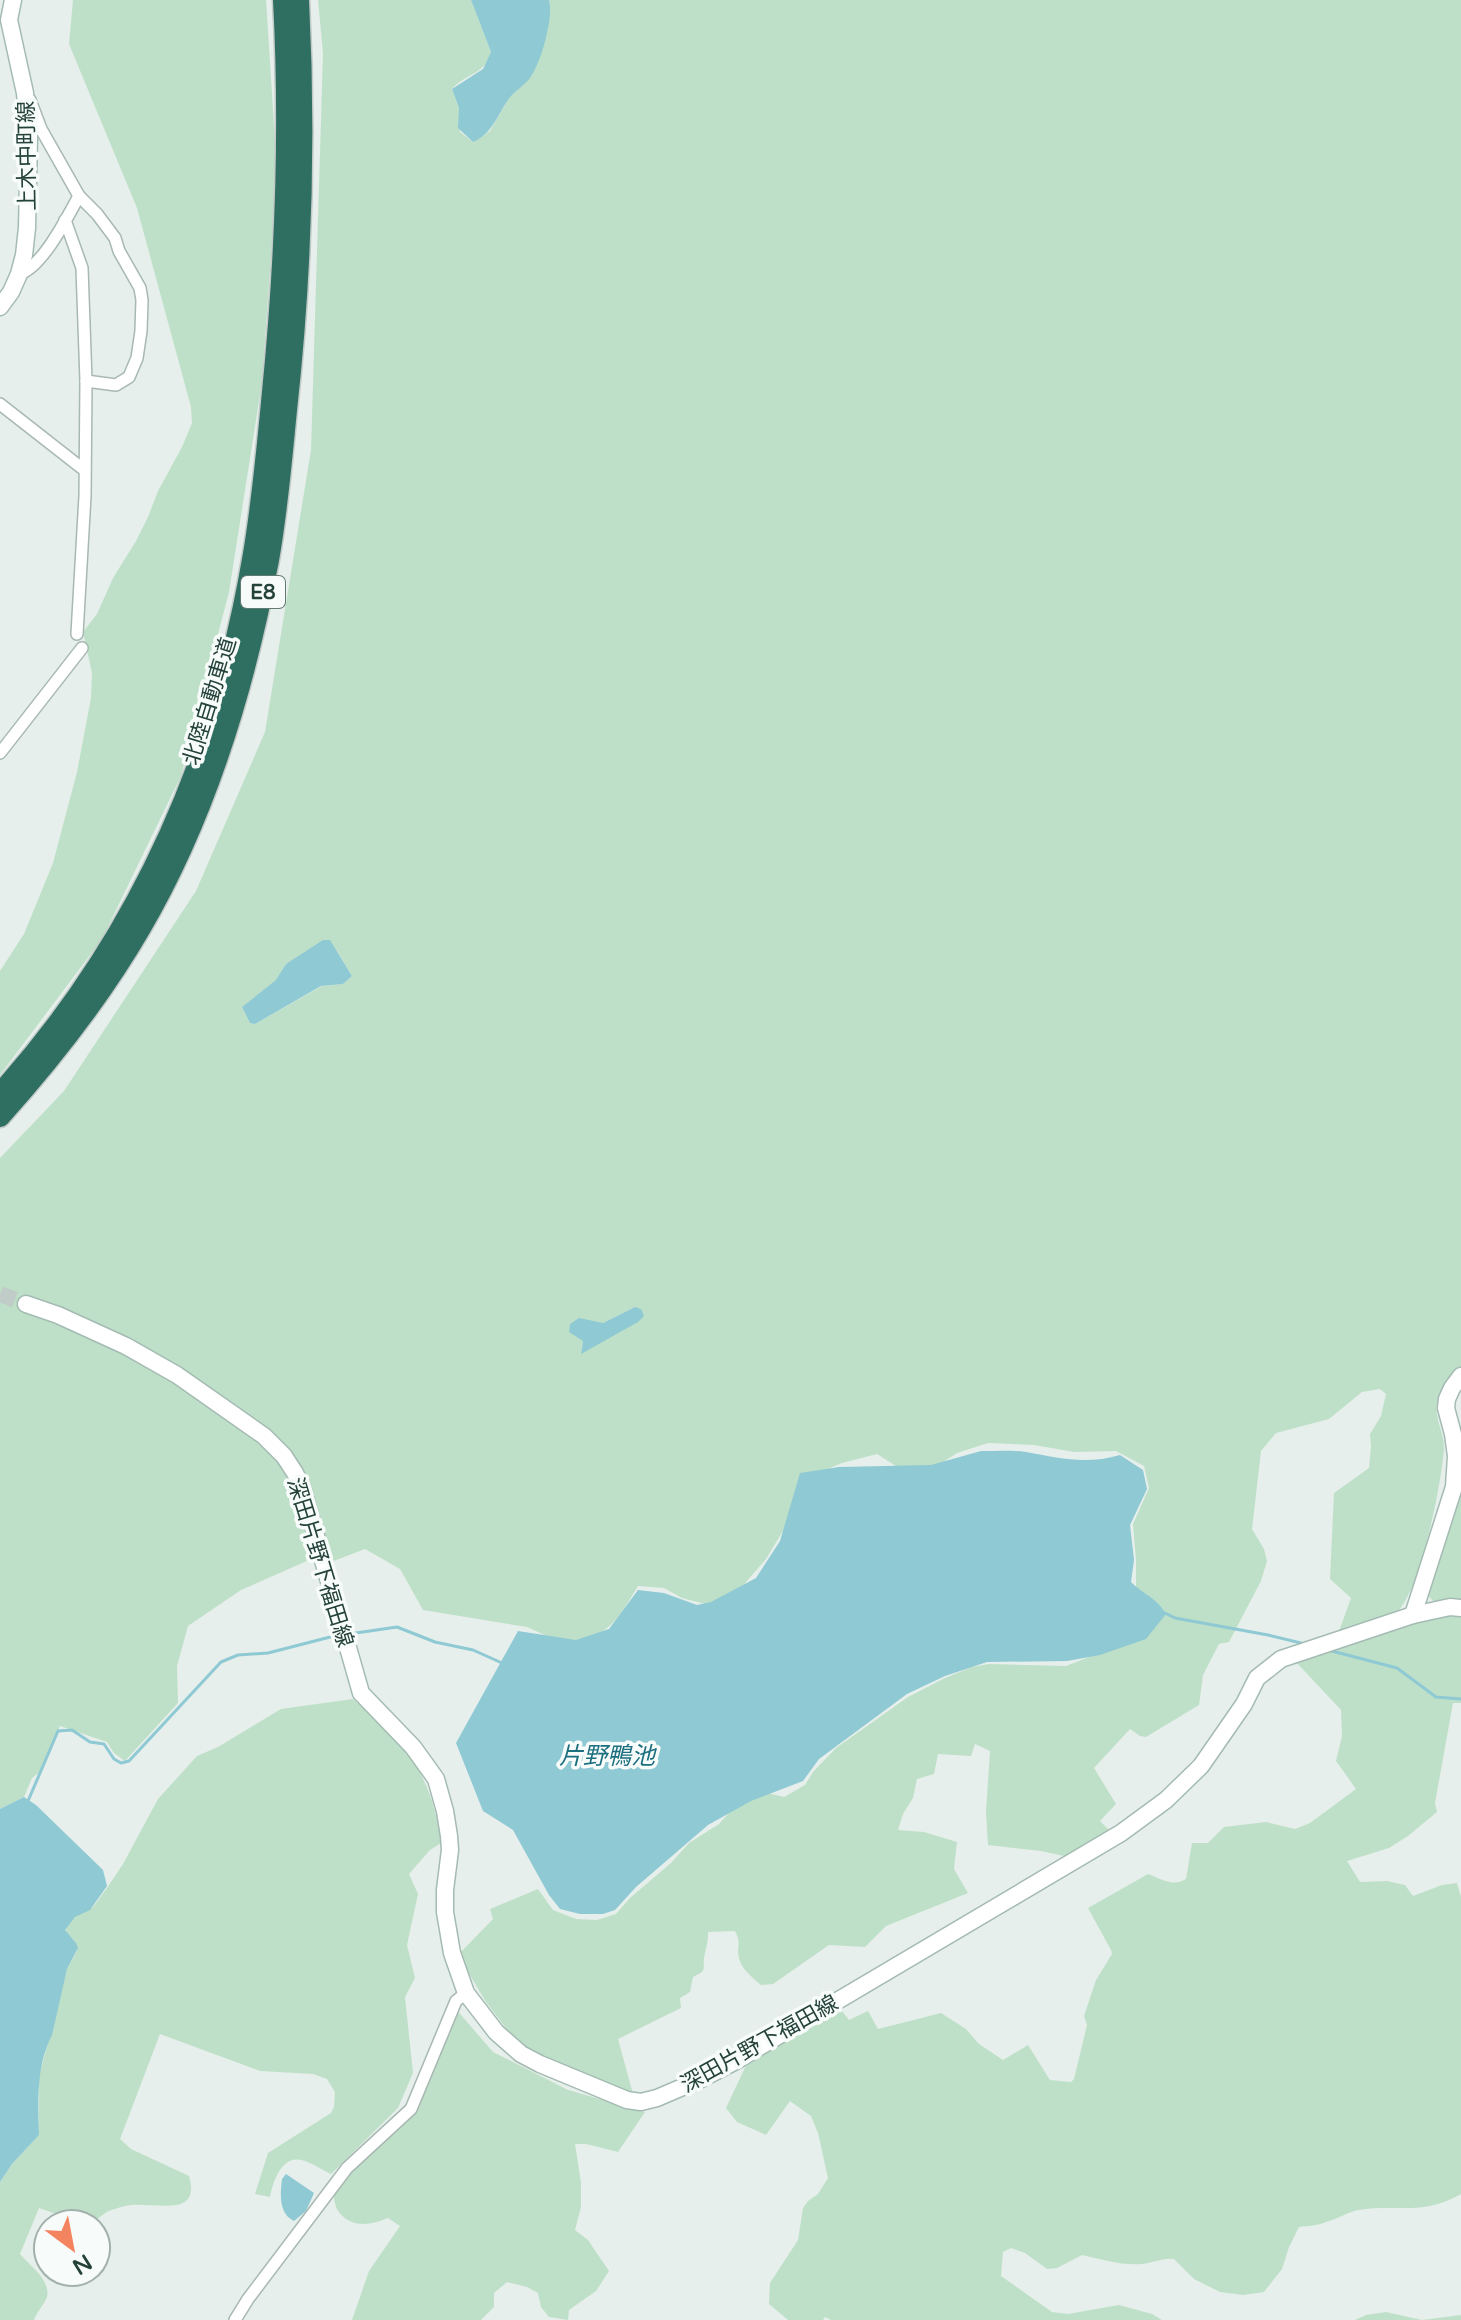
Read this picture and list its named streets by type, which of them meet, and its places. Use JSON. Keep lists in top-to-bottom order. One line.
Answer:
{"streets":{"highway":["E8","北陸自動車道"],"main road":["上木中町線","深田片野下福田線"]},"water":["片野鴨池"],"north":"bottom right"}
